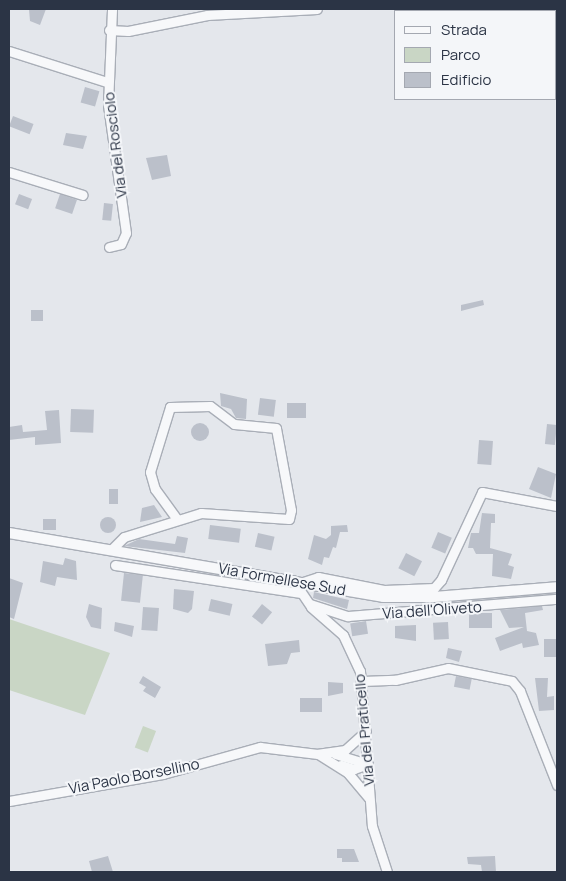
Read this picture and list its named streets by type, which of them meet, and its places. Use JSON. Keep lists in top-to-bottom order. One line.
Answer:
{"streets":{"street":["Via del Rosciolo","Via Formellese Sud","Via dell'Oliveto","Via del Praticello","Via Paolo Borsellino"]},"crossings":[["Via Formellese Sud","Via del Praticello"],["Via dell'Oliveto","Via del Praticello"],["Via del Praticello","Via Paolo Borsellino"]],"legend":["Strada","Parco","Edificio"]}
